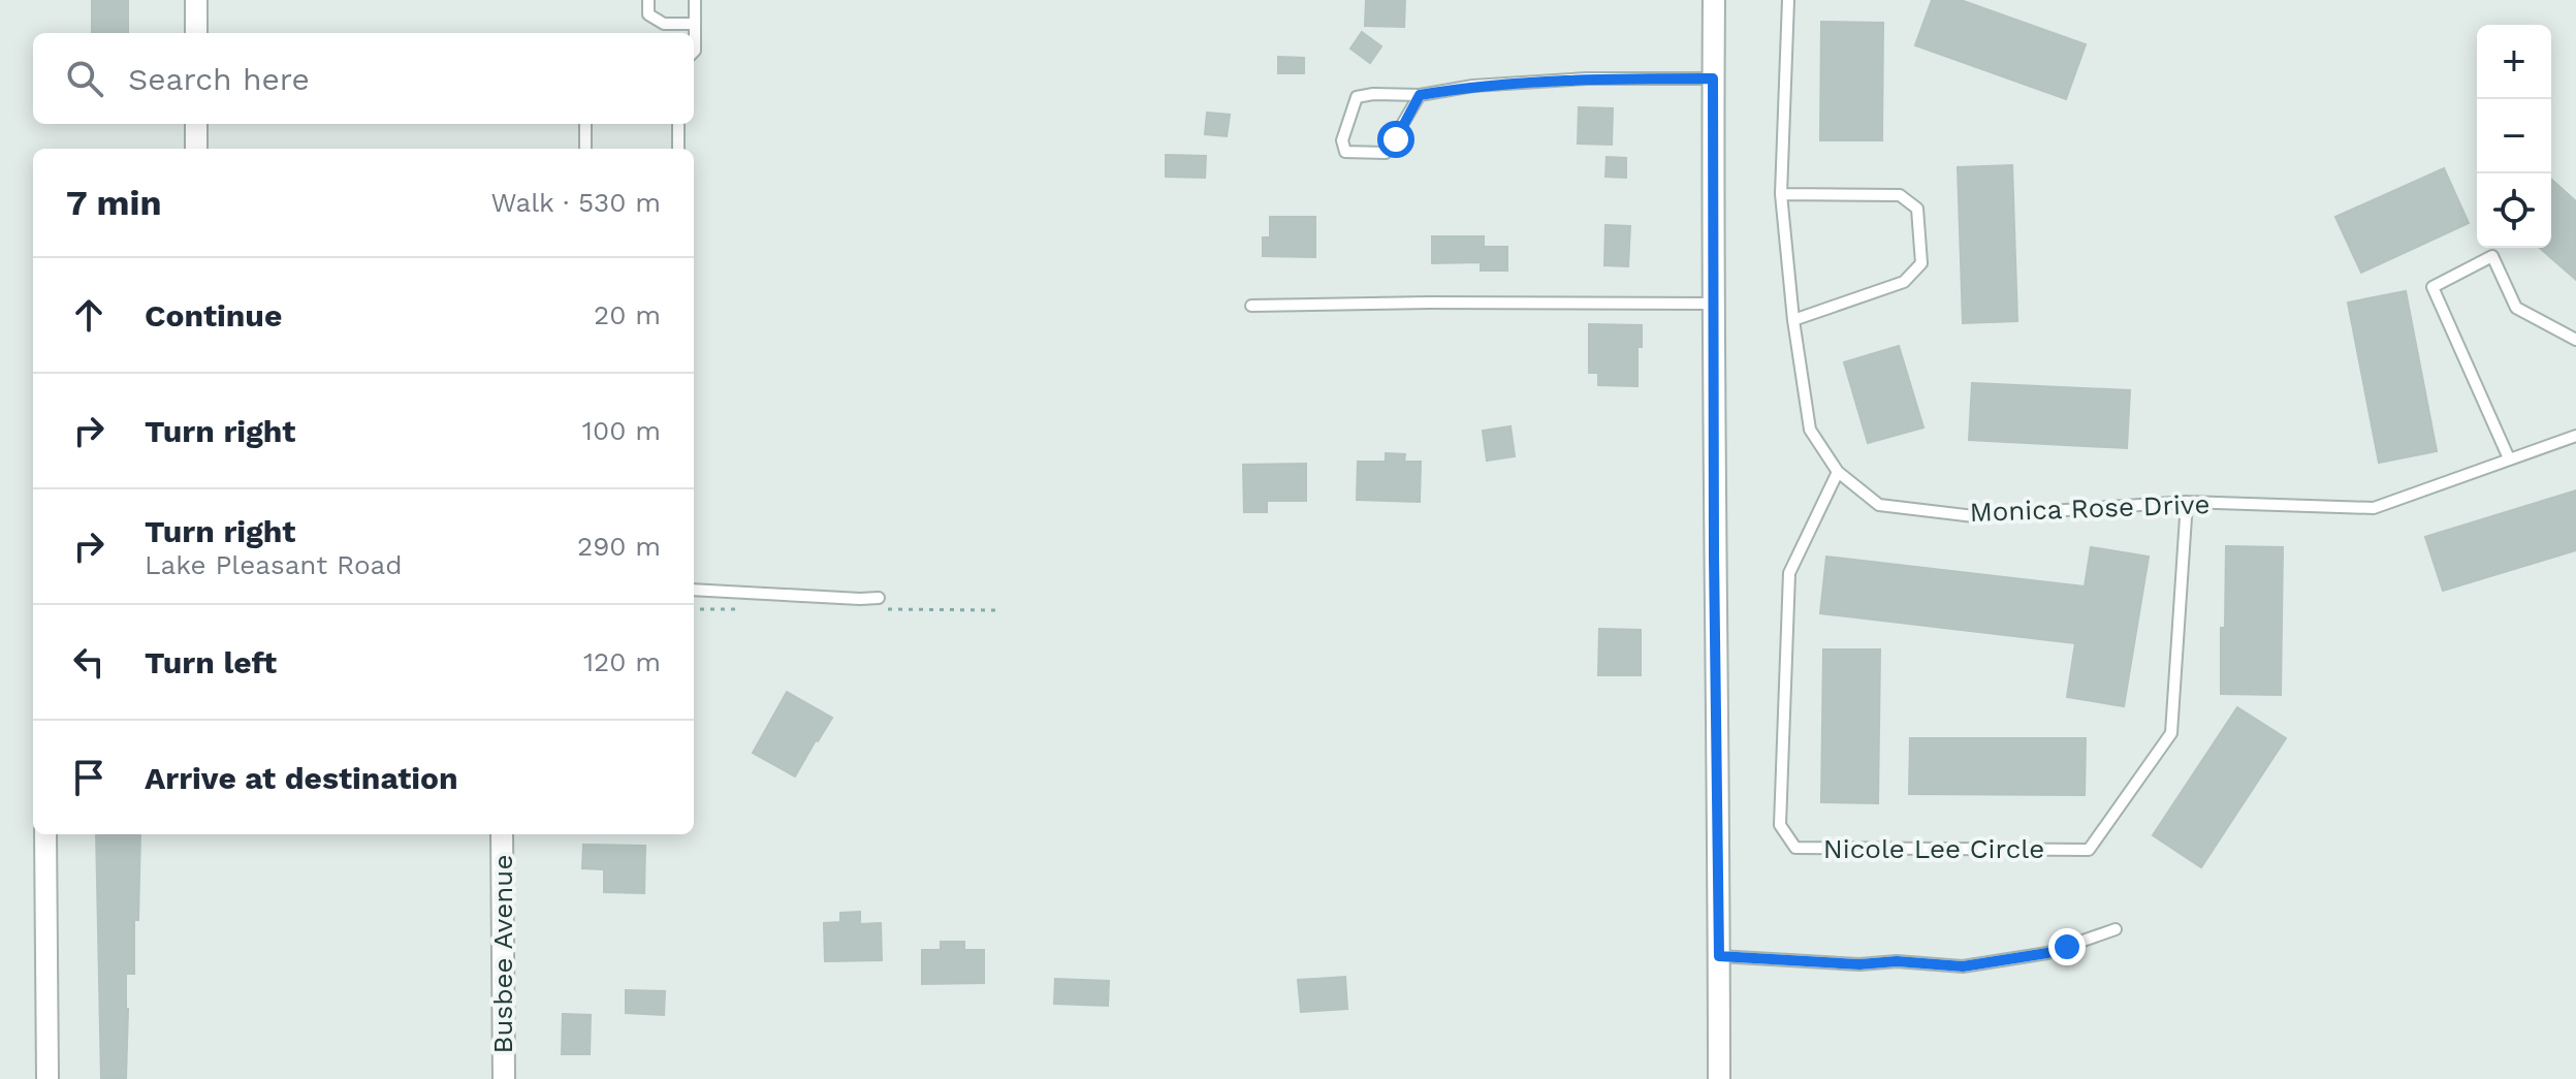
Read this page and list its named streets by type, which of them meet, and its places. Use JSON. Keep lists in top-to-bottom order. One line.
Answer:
{"streets":{"street":["Busbee Avenue"],"lane":["Monica Rose Drive","Nicole Lee Circle"]},"crossings":[["Monica Rose Drive","Nicole Lee Circle"]],"page":{"map_buttons":["+","−"],"search":"Search here","heading":["7 min","Walk · 530 m"],"list":[["Continue","20 m"],["Turn right","100 m"],["Turn right","Lake Pleasant Road","290 m"],["Turn left","120 m"],"Arrive at destination"]}}
